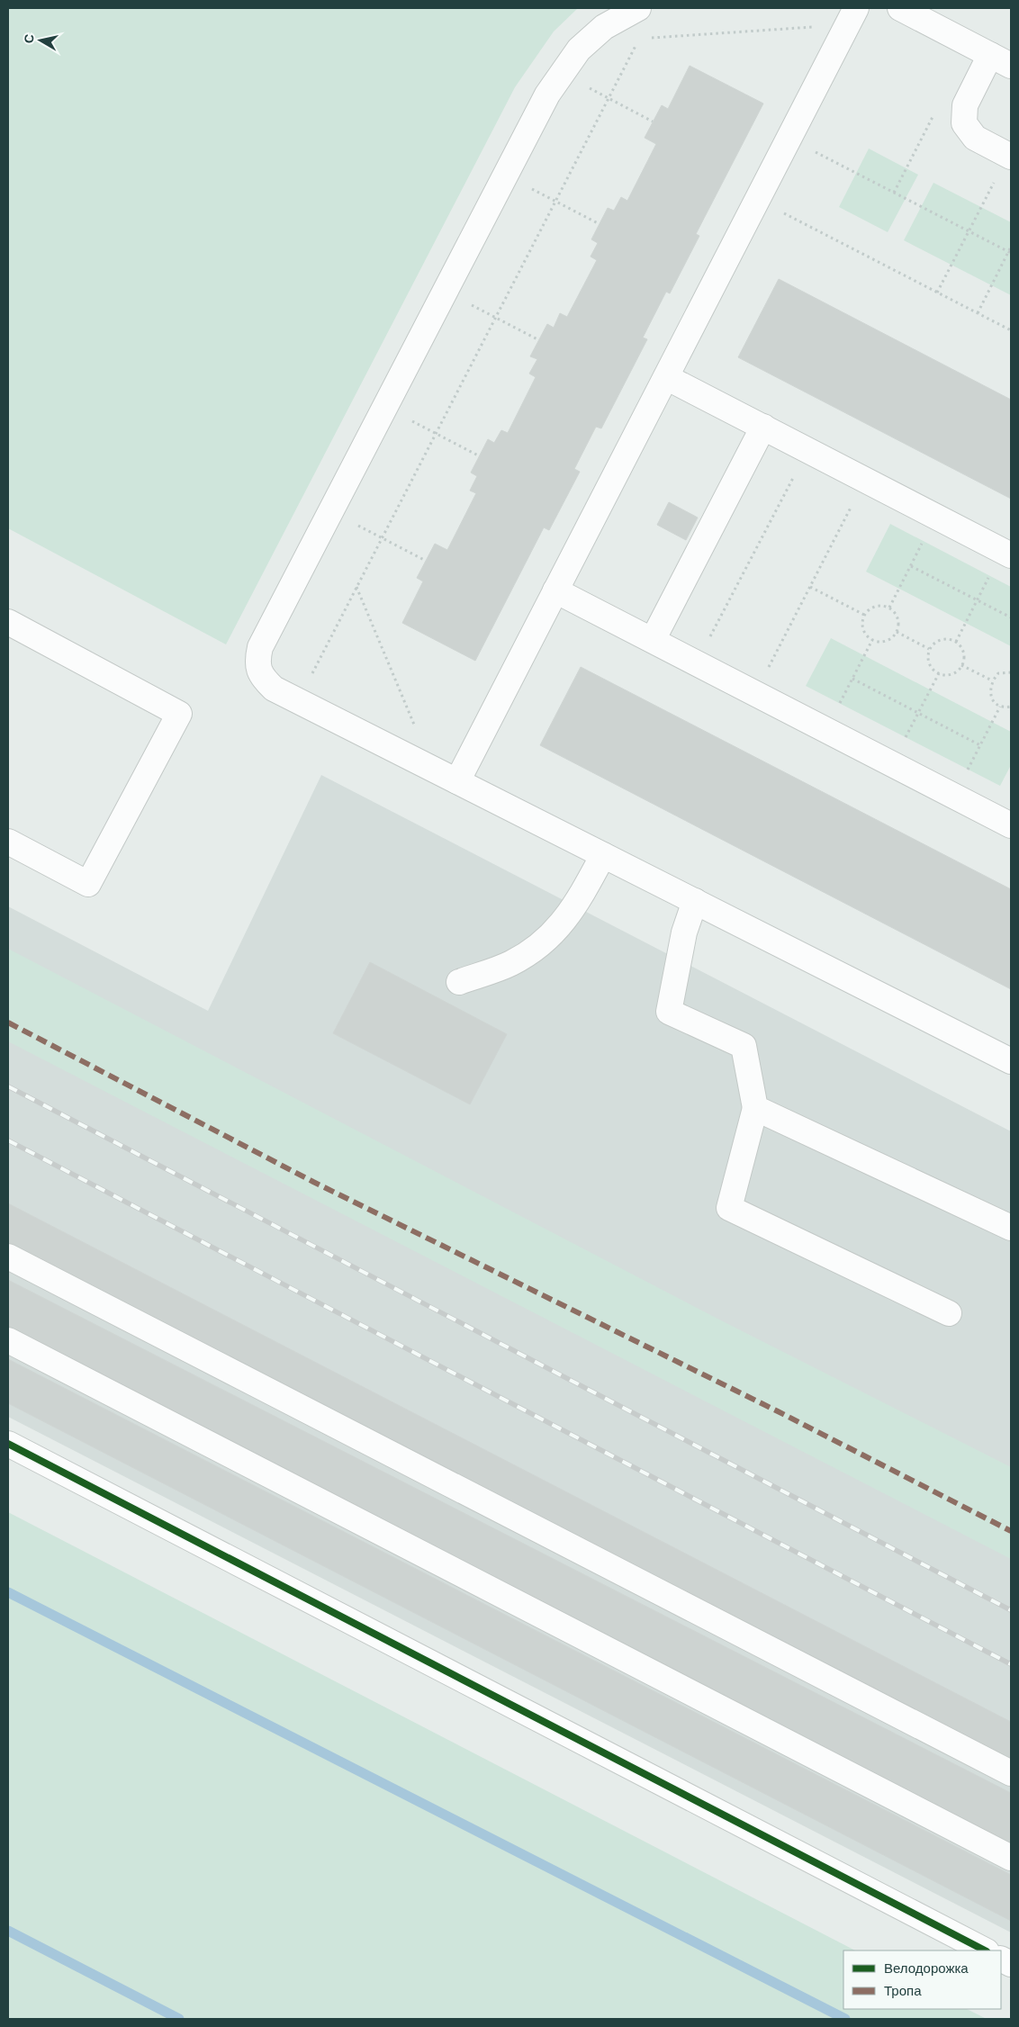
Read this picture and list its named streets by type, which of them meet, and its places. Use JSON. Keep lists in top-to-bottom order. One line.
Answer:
{"legend":["Велодорожка","Тропа"],"north":"left"}
